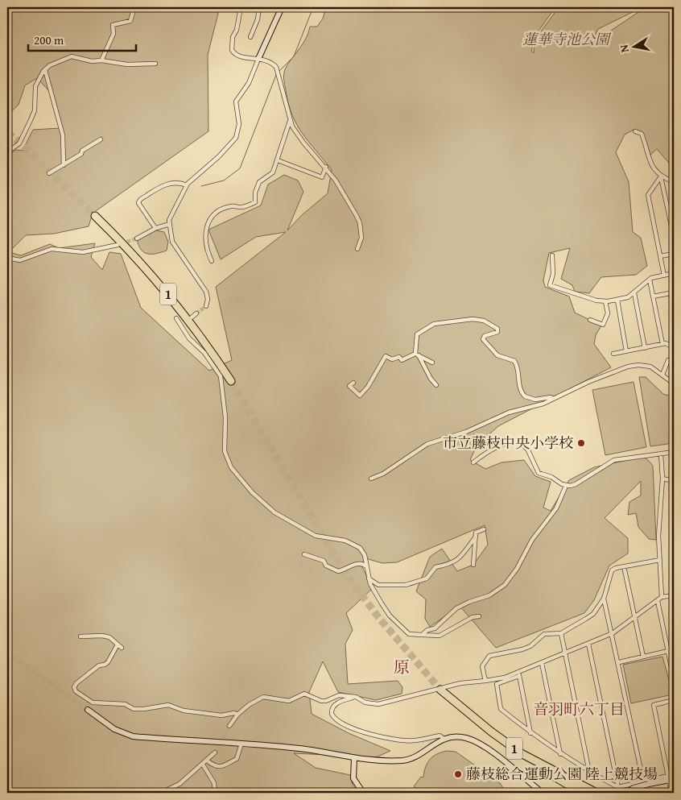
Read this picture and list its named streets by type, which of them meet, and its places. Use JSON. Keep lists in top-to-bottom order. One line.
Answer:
{"streets":{"highway":["1"]},"districts":["原","音羽町六丁目"],"parks":["蓮華寺池公園"],"places":["市立藤枝中央小学校","藤枝総合運動公園 陸上競技場"],"scale_bar":"200 m","north":"left"}
